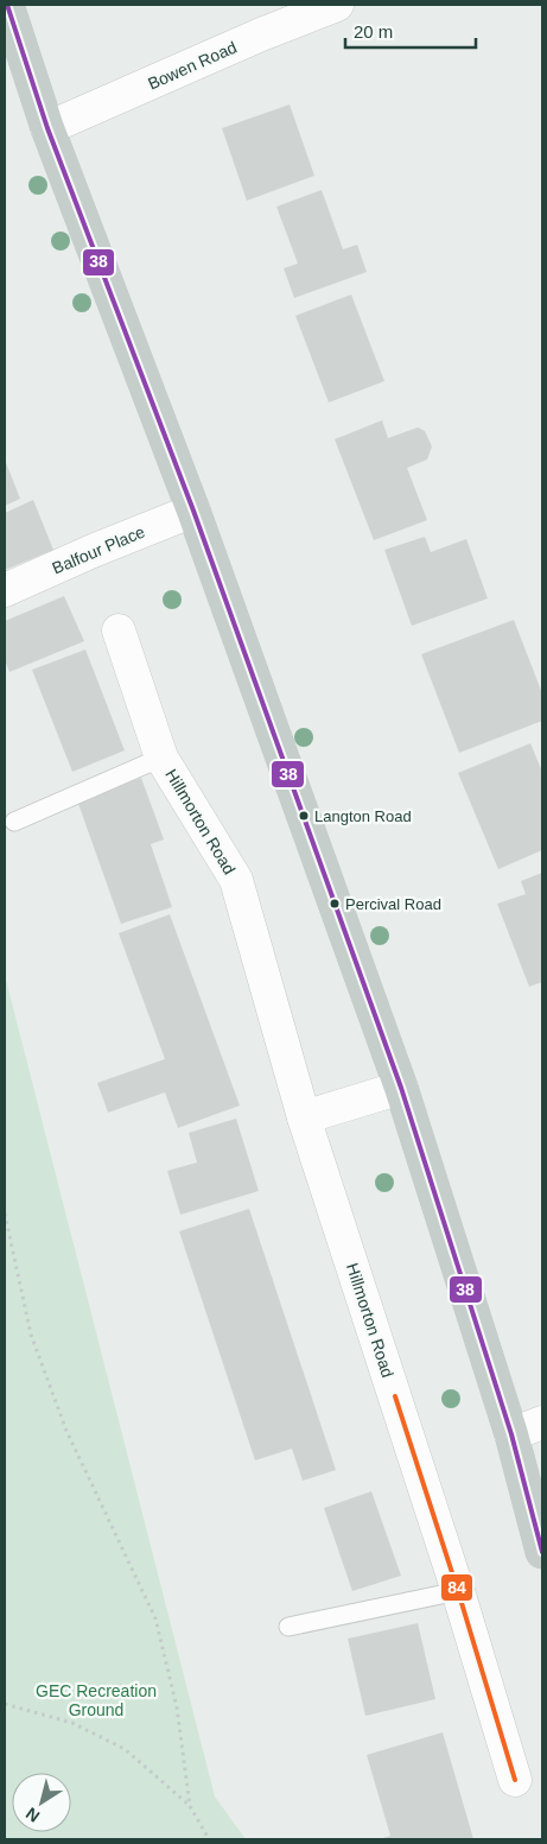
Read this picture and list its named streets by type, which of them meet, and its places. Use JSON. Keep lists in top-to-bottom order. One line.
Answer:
{"streets":{"street":["Bowen Road","Balfour Place","Hillmorton Road"]},"parks":["GEC Recreation Ground"],"places":["Langton Road","Percival Road"],"lines":["transit line 38","transit line 84"],"scale_bar":"20 m","north":"bottom left"}
